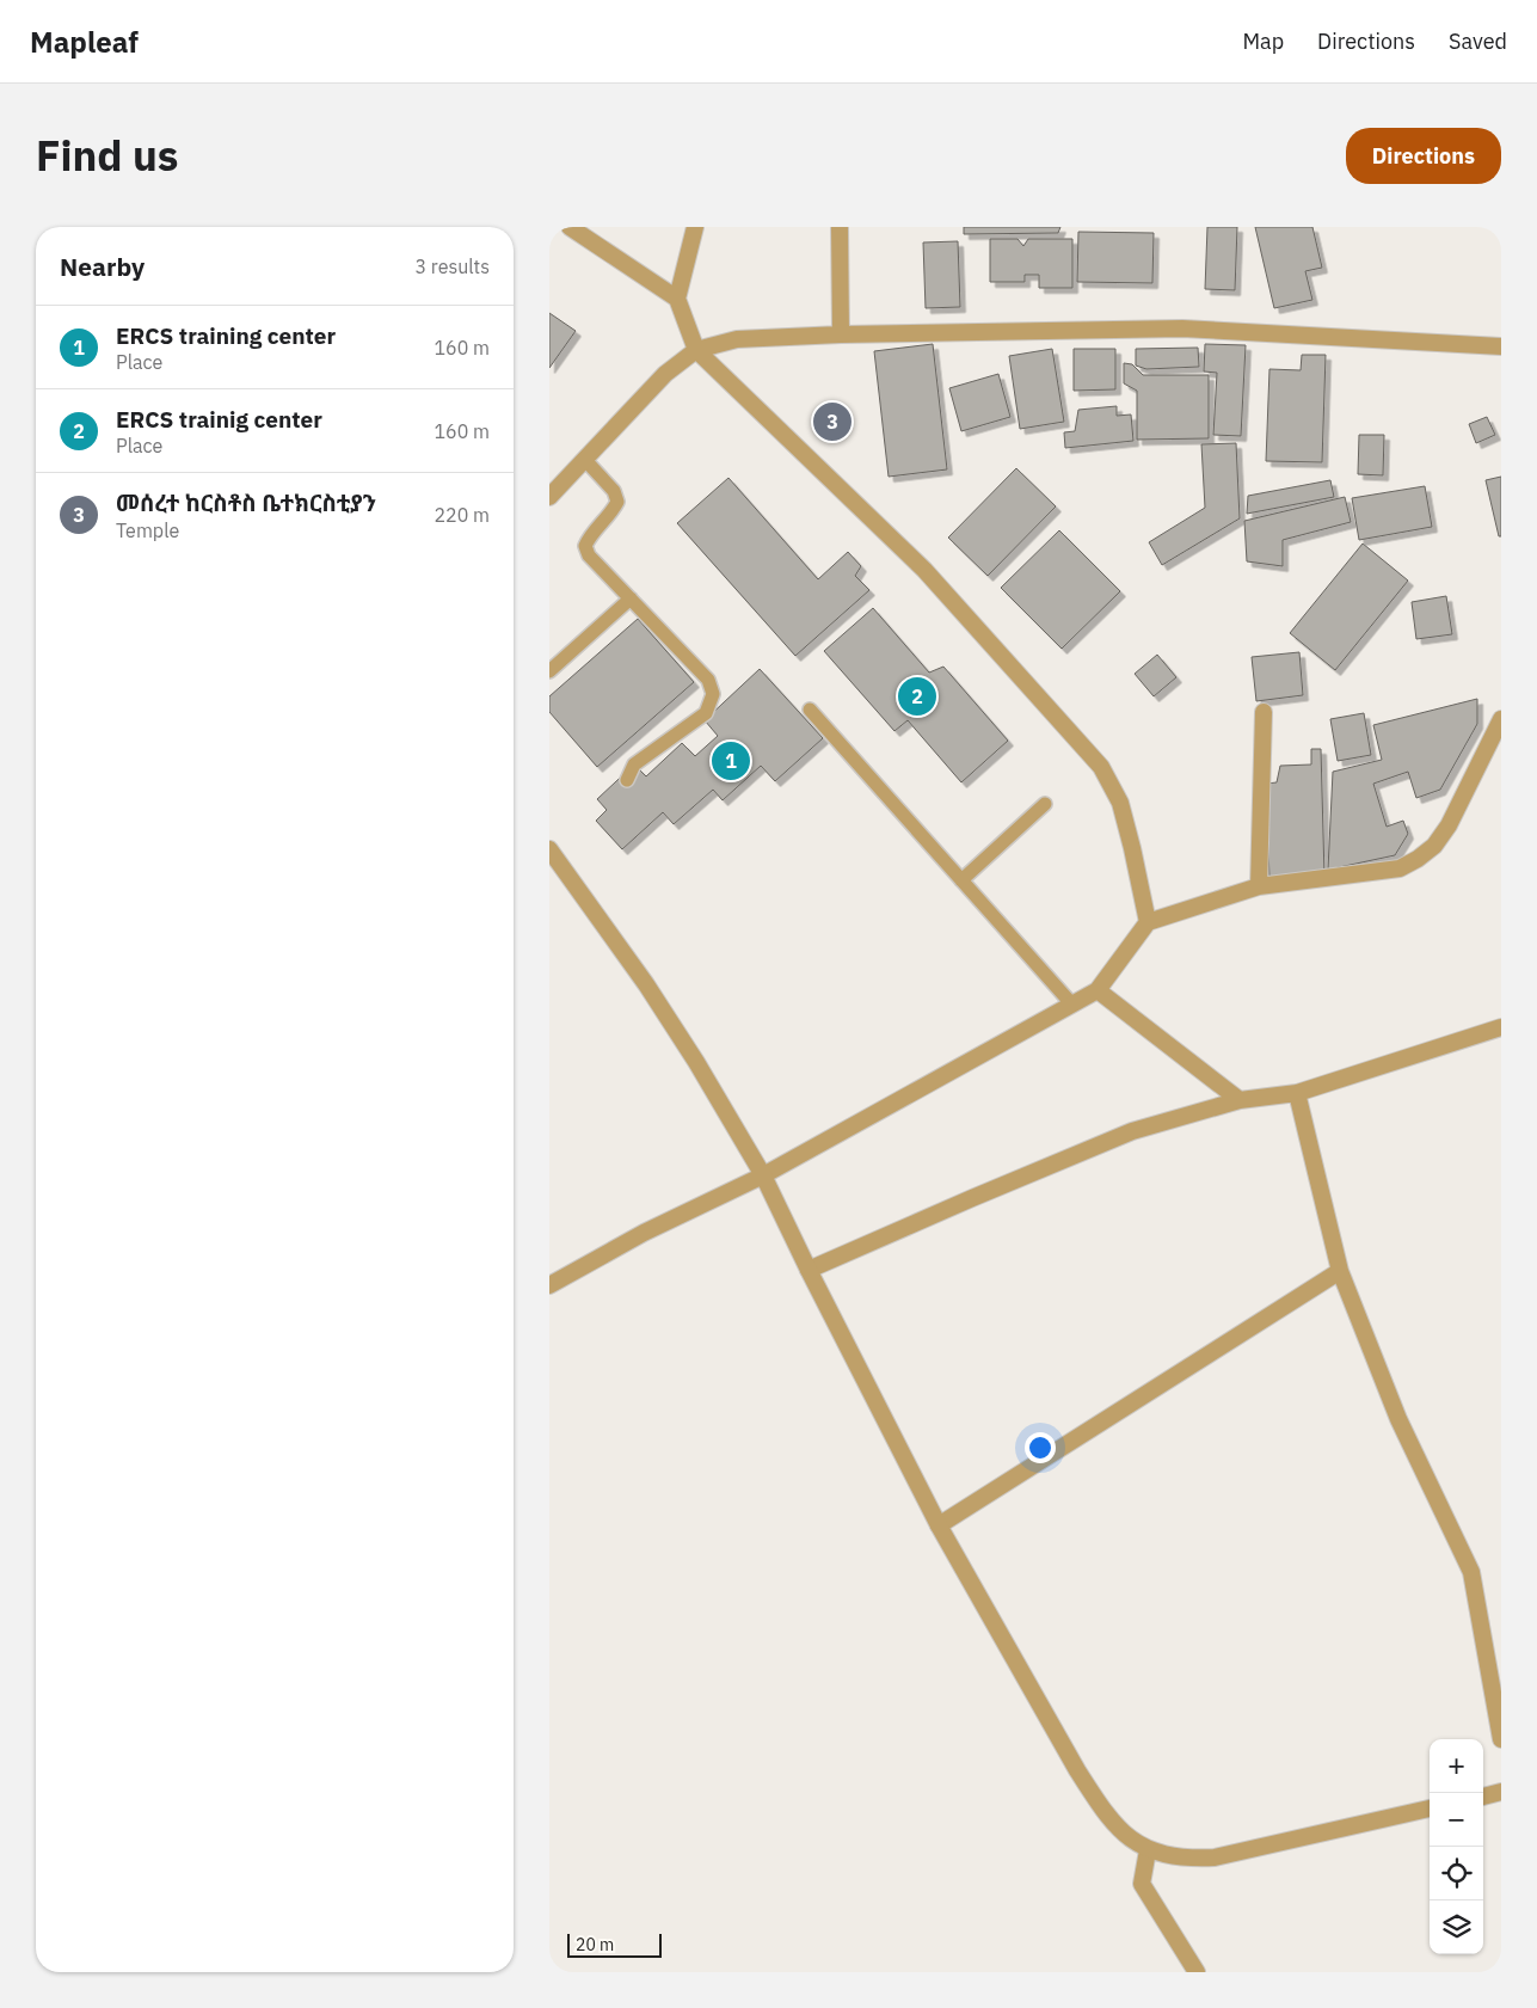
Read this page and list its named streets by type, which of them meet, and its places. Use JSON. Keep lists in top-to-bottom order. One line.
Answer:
{"scale_bar":"20 m","page":{"header":"Mapleaf","nav":["Map","Directions","Saved"],"title":"Find us","buttons":"Directions","heading":["Nearby","3 results"],"list":[{"mark":"1","name":"ERCS training center","note":"Place","value":"160 m"},{"mark":"2","name":"ERCS trainig center","note":"Place","value":"160 m"},{"mark":"3","name":"መሰረተ ከርስቶስ ቤተክርስቲያን","note":"Temple","value":"220 m"}],"pins":["3","2","1"],"map_buttons":["+","−"],"scale":"20 m"}}
